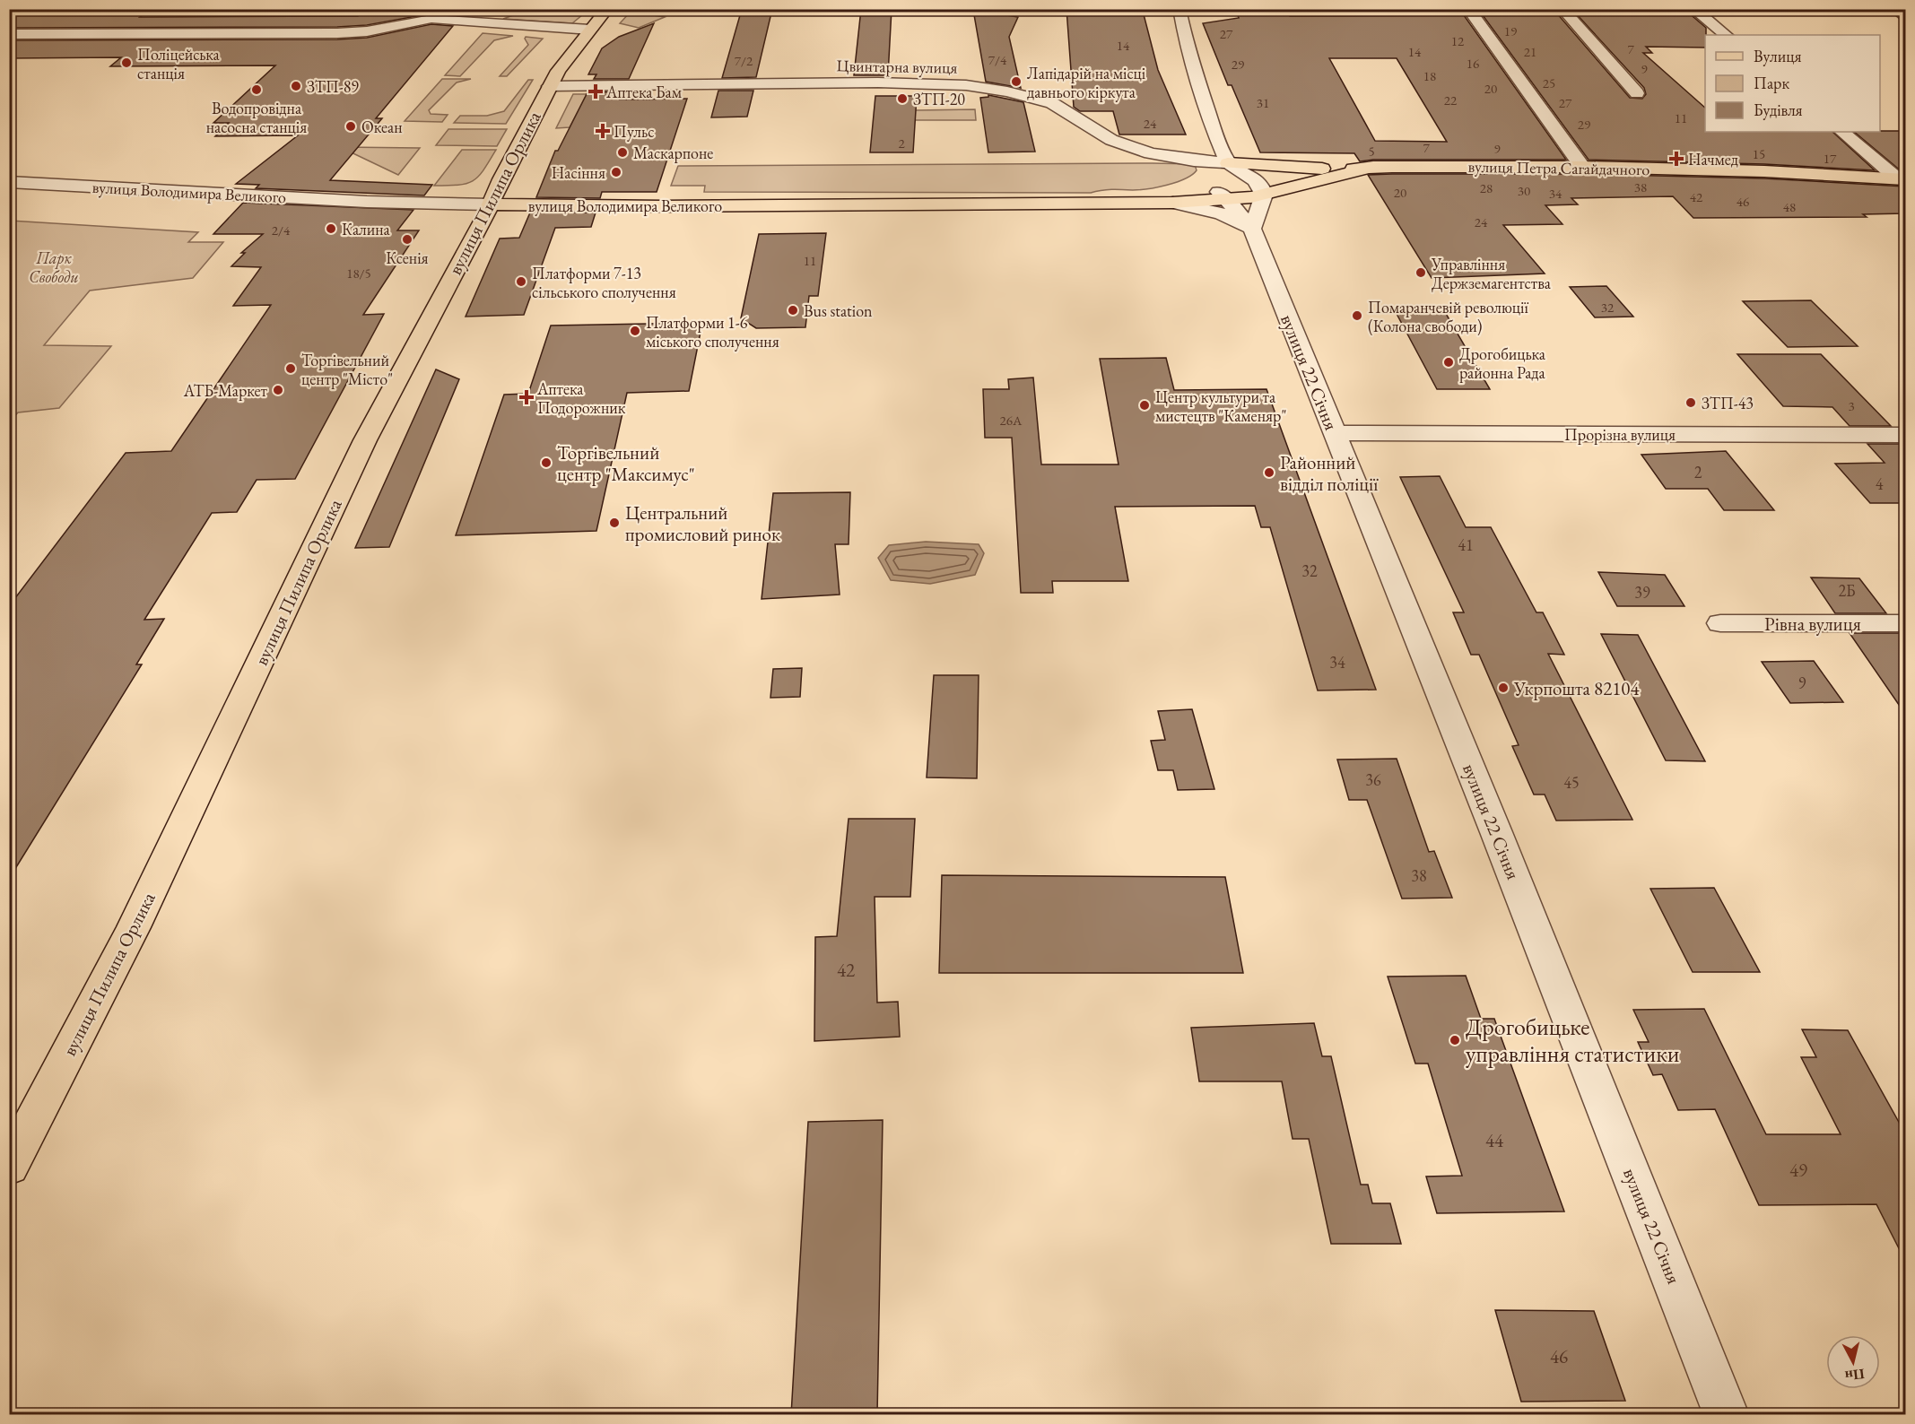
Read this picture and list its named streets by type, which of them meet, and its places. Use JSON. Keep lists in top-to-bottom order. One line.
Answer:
{"streets":{"main road":["вулиця Петра Сагайдачного","вулиця Володимира Великого","вулиця Пилипа Орлика"],"street":["Цвинтарна вулиця","вулиця 22 Січня","Прорізна вулиця","Рівна вулиця"]},"crossings":[["Цвинтарна вулиця","вулиця Пилипа Орлика"],["вулиця Володимира Великого","вулиця Пилипа Орлика"],["вулиця 22 Січня","Прорізна вулиця"]],"parks":["Парк Свободи"],"places":{"other":["Поліцейська станція","Лапідарій на місці давнього кіркута","ЗТП-89","Водопровідна насосна станція","ЗТП-20","Океан","Маскарпоне","Насіння","Калина","Ксенія","Управління Держземагентства","Платформи 7-13 сільського сполучення","Bus station","Помаранчевій революції (Колона свободи)","Платформи 1-6 міського сполучення","Дрогобицька районна Рада","Торгівельний центр \"Місто\"","АТБ-Маркет","ЗТП-43","Центр культури та мистецтв \"Каменяр\"","Торгівельний центр \"Максимус\"","Районний відділ поліції","Центральний промисловий ринок","Укрпошта 82104","Дрогобицьке управління статистики"],"health":["Аптека Бам","Пульс","Начмед","Аптека Подорожник"]},"house_numbers":["19","27","12","14","7","14","21","7/4","7/2","16","29","9","18","25","20","22","31","27","11","24","29","2","7","9","5","15","17","38","28","30","20","34","42","46","48","24","2/4","11","18/5","32","3","26А","2","4","41","32","2Б","39","34","9","36","45","38","42","44","49","46"],"legend":["Вулиця","Парк","Будівля"],"north":"bottom"}
